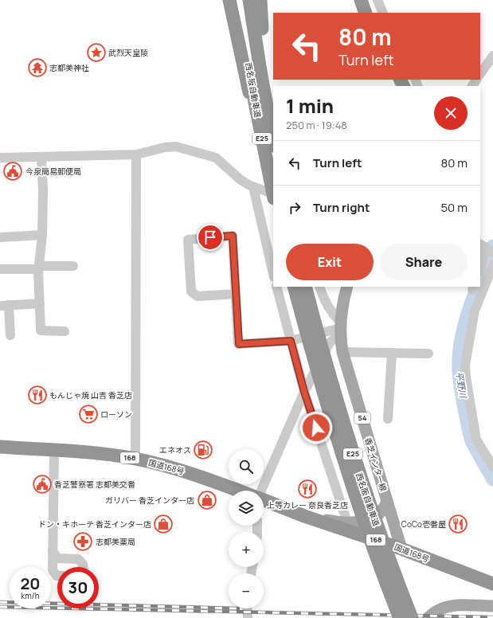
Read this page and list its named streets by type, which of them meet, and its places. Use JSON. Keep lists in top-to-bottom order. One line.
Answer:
{"streets":{"highway":["西名阪自動車道","E25","168","国道168号"],"main road":["54","香芝インター線"]},"crossings":[["香芝インター線","国道168号"]],"water":["平野川"],"places":{"place":["武烈天皇陵"],"temple":["志都美神社"],"public building":["今泉簡易郵便局","香芝警察署 志都美交番"],"restaurant":["もんじゃ焼 山吉 香芝店","上等カレー 奈良香芝店","CoCo壱番屋"],"supermarket":["ローソン"],"fuel station":["エネオス"],"shop":["ガリバー 香芝インター店","ドン・キホーテ 香芝インター店"],"pharmacy":["志都美薬局"]},"page":{"turn":["80 m","Turn left"],"heading":["1 min","250 m · 19:48"],"list":[{"name":"Turn left","value":"80 m"},{"name":"Turn right","value":"50 m"}],"buttons":["Exit","Share"],"map_buttons":["+","−"],"speed":"20 km/h","limit":"30"}}
